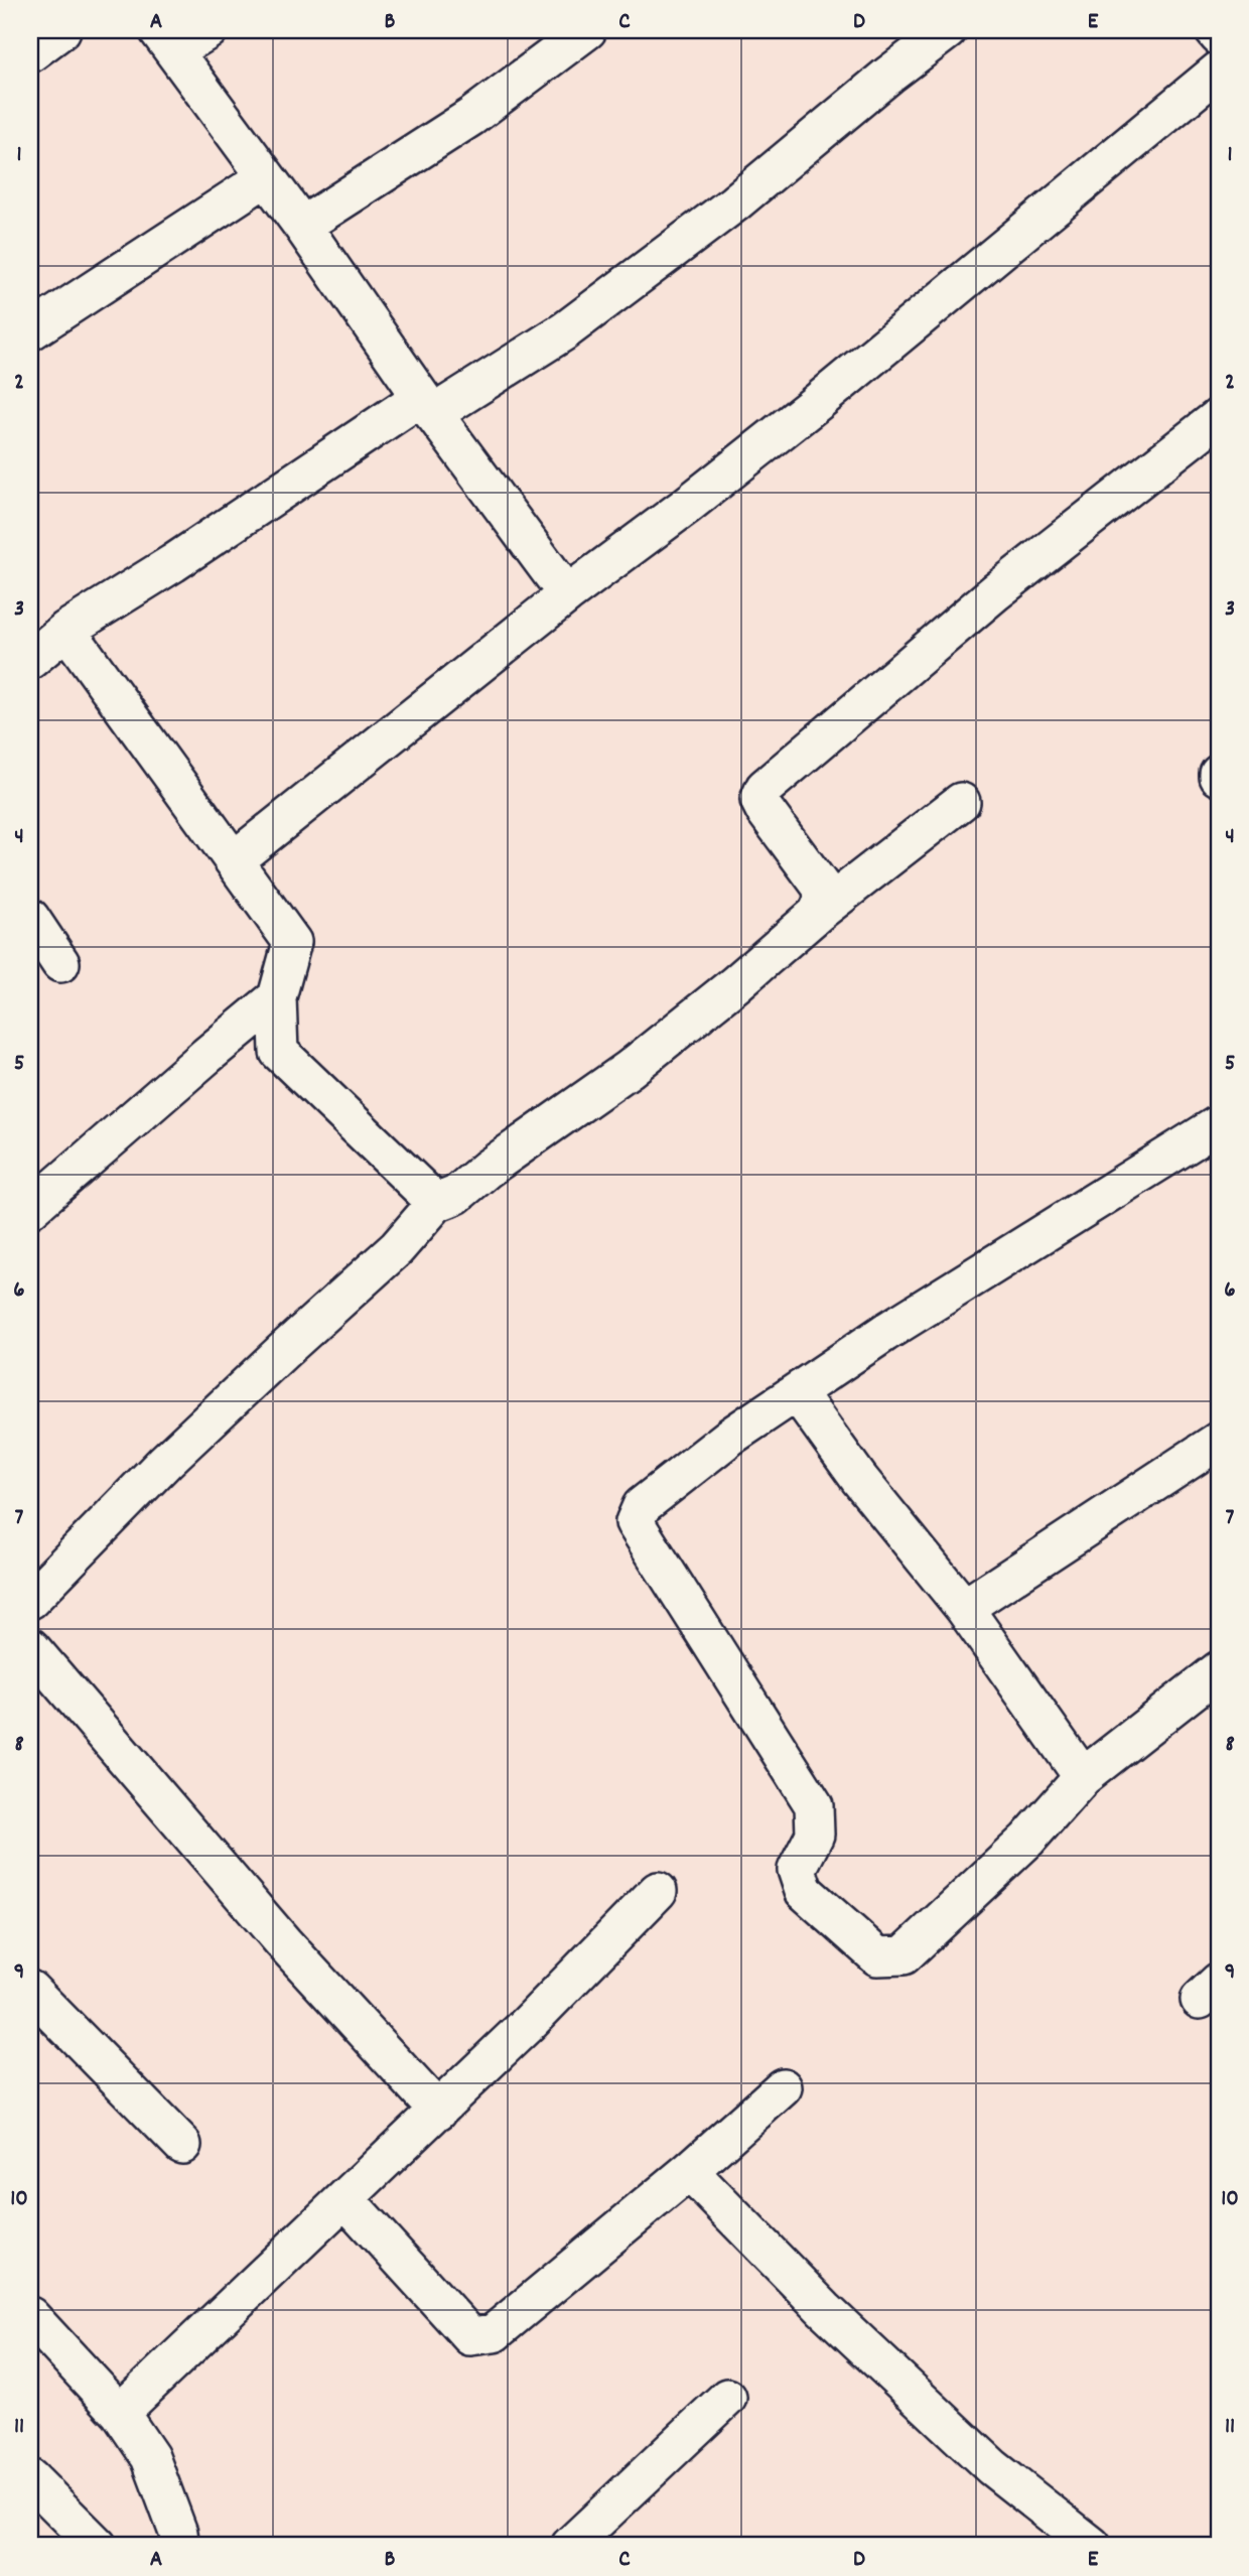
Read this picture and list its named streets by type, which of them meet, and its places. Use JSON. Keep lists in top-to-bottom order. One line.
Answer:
{"grid":{"columns":["A","B","C","D","E"],"rows":["1","2","3","4","5","6","7","8","9","10","11"]}}
